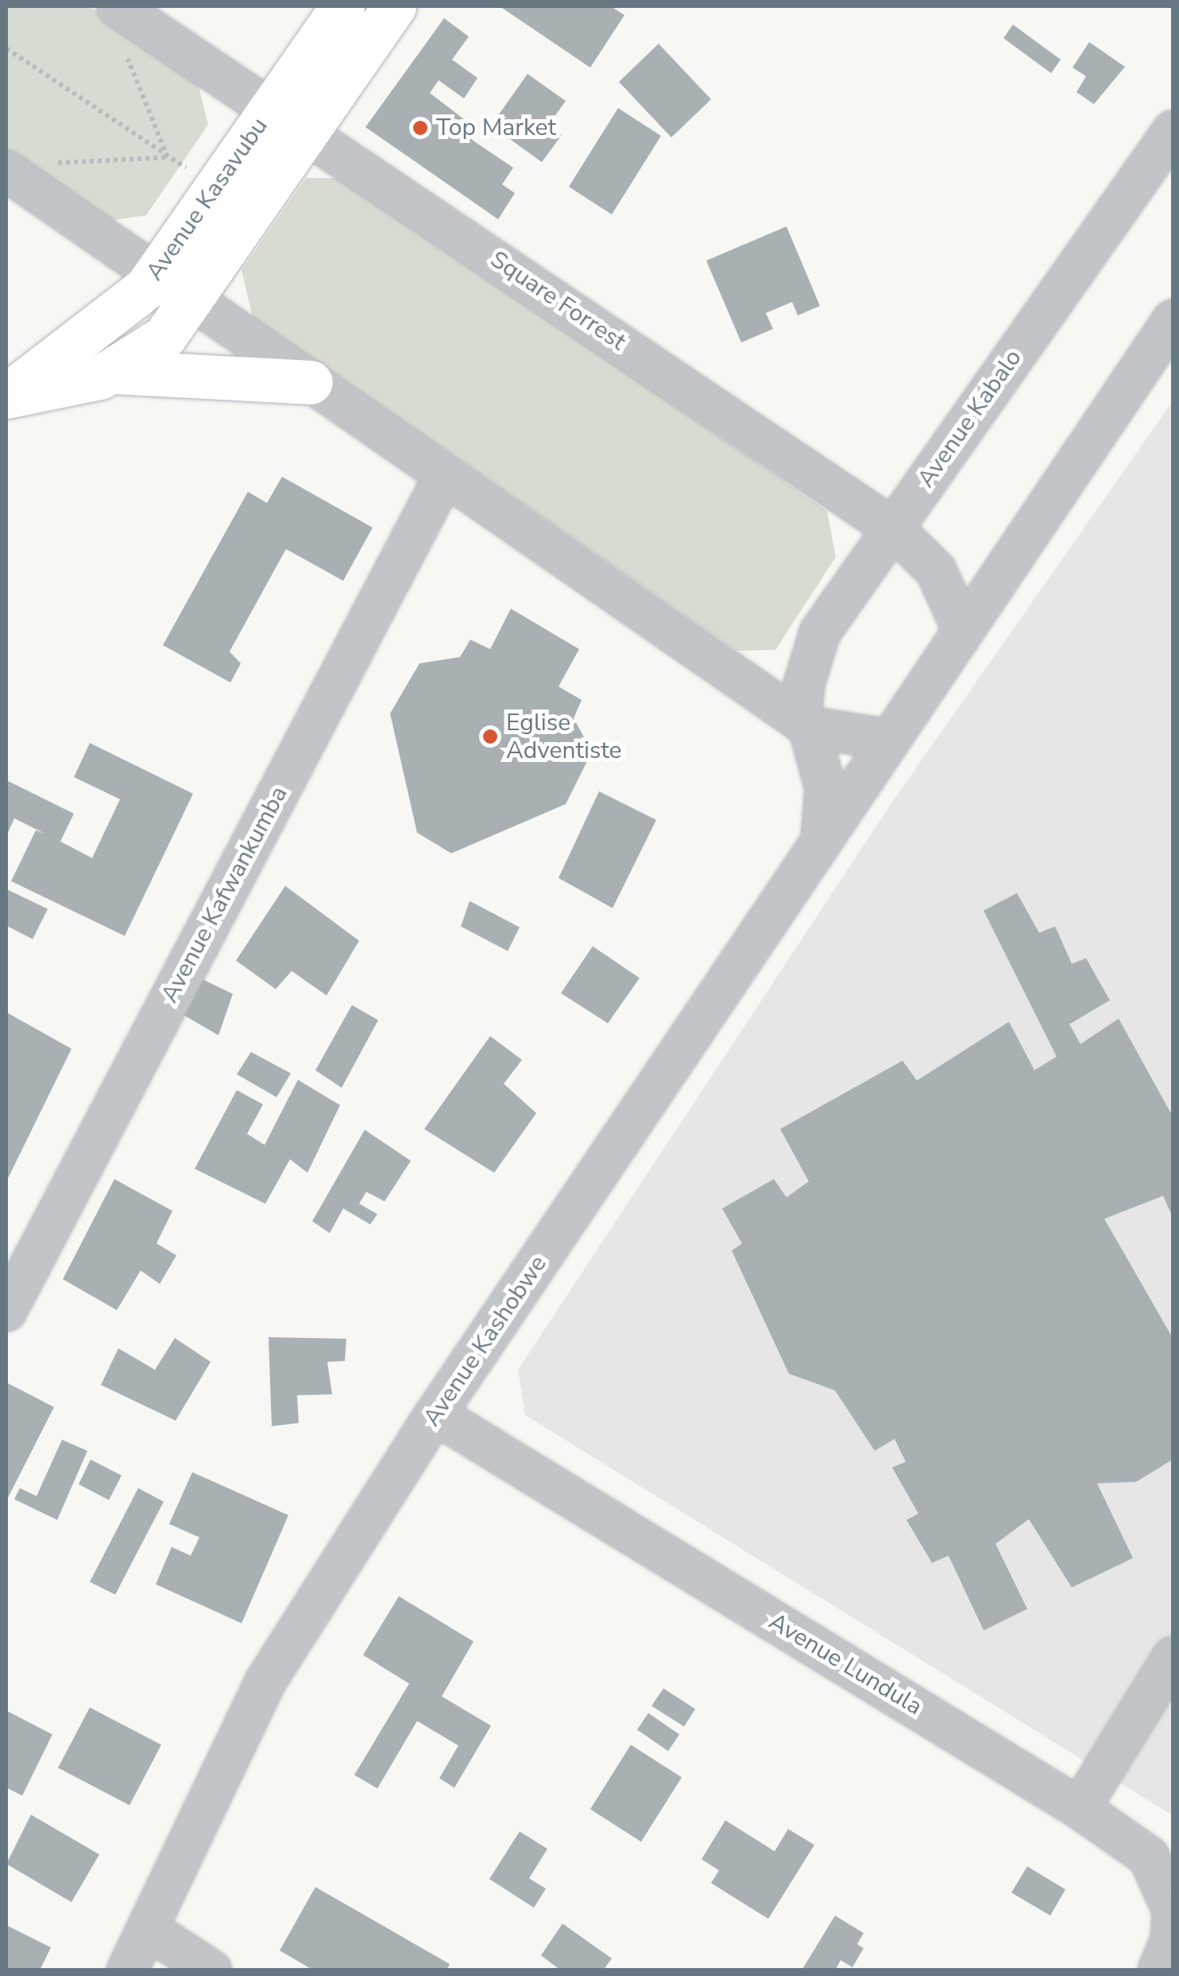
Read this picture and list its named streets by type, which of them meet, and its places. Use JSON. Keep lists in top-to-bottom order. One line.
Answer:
{"streets":{"main road":["Avenue Kasavubu"],"street":["Square Forrest","Avenue Kabalo","Avenue Kafwankumba","Avenue Kashobwe","Avenue Lundula"]},"crossings":[["Avenue Kasavubu","Square Forrest"],["Square Forrest","Avenue Kabalo"],["Avenue Kashobwe","Avenue Lundula"]],"places":["Top Market","Eglise Adventiste"]}
